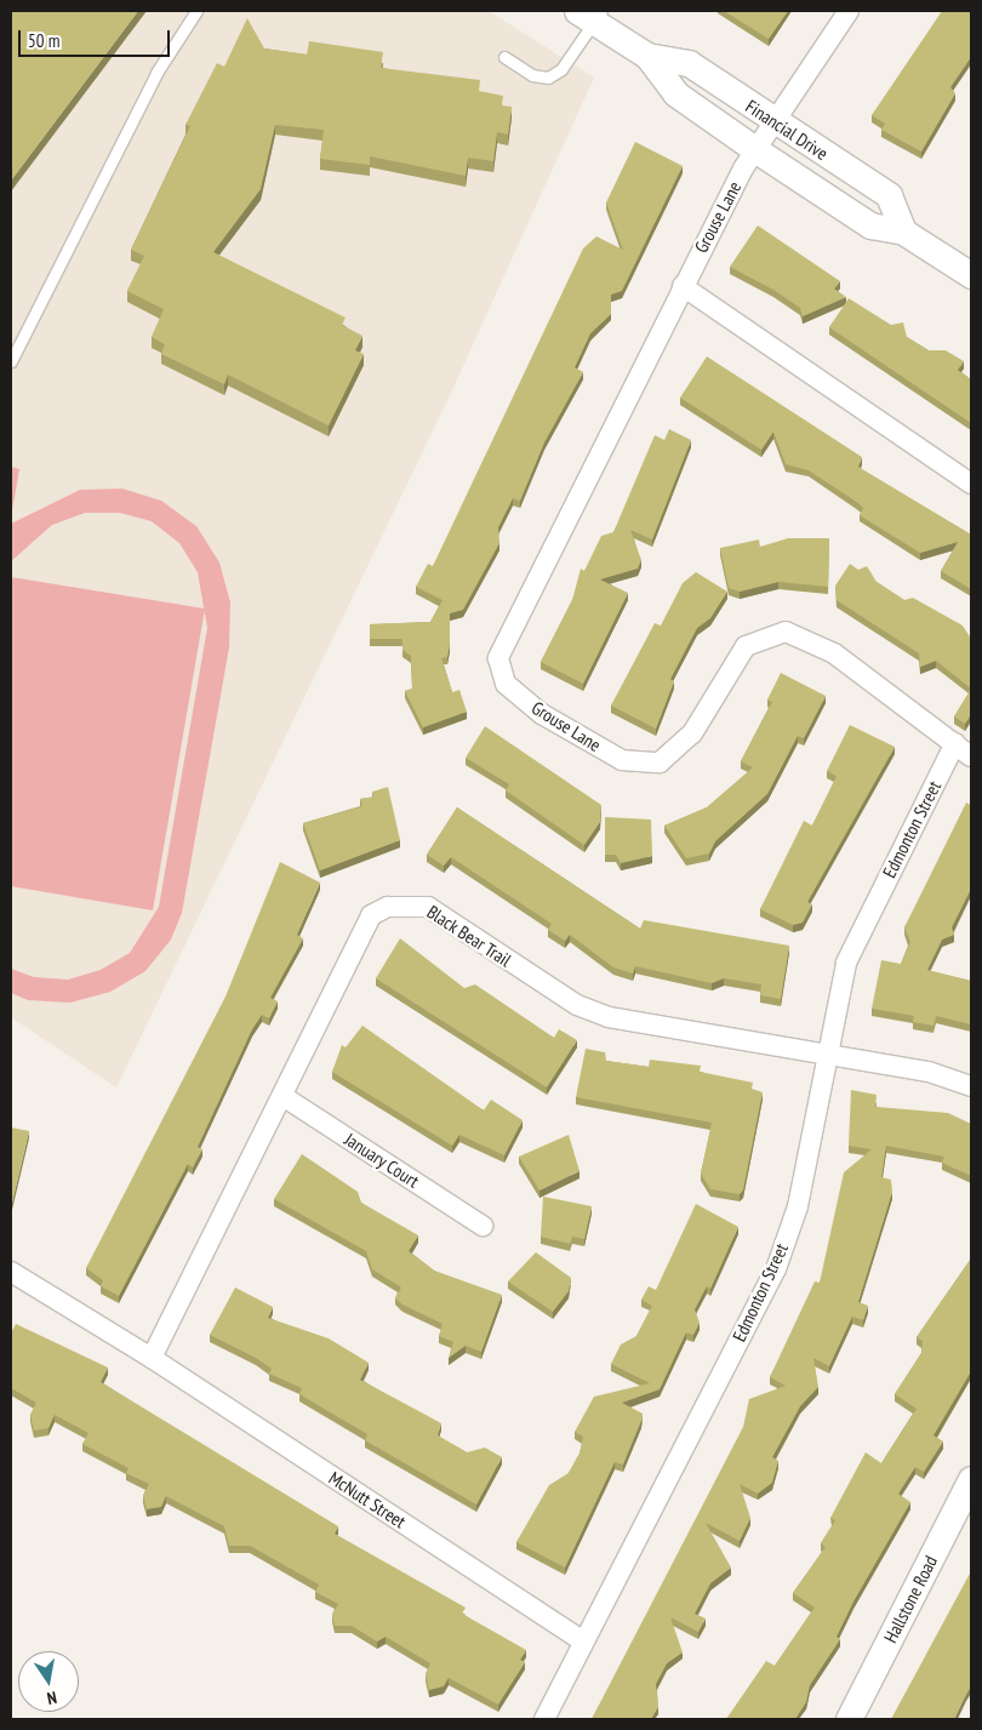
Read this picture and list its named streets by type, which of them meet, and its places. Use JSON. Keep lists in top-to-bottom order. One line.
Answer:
{"streets":{"street":["Financial Drive","Grouse Lane","Edmonton Street","Black Bear Trail","January Court","McNutt Street","Hallstone Road"]},"crossings":[["Financial Drive","Grouse Lane"],["Grouse Lane","Edmonton Street"],["Edmonton Street","Black Bear Trail"],["Edmonton Street","McNutt Street"],["Black Bear Trail","January Court"],["Black Bear Trail","McNutt Street"]],"scale_bar":"50 m","north":"bottom"}
